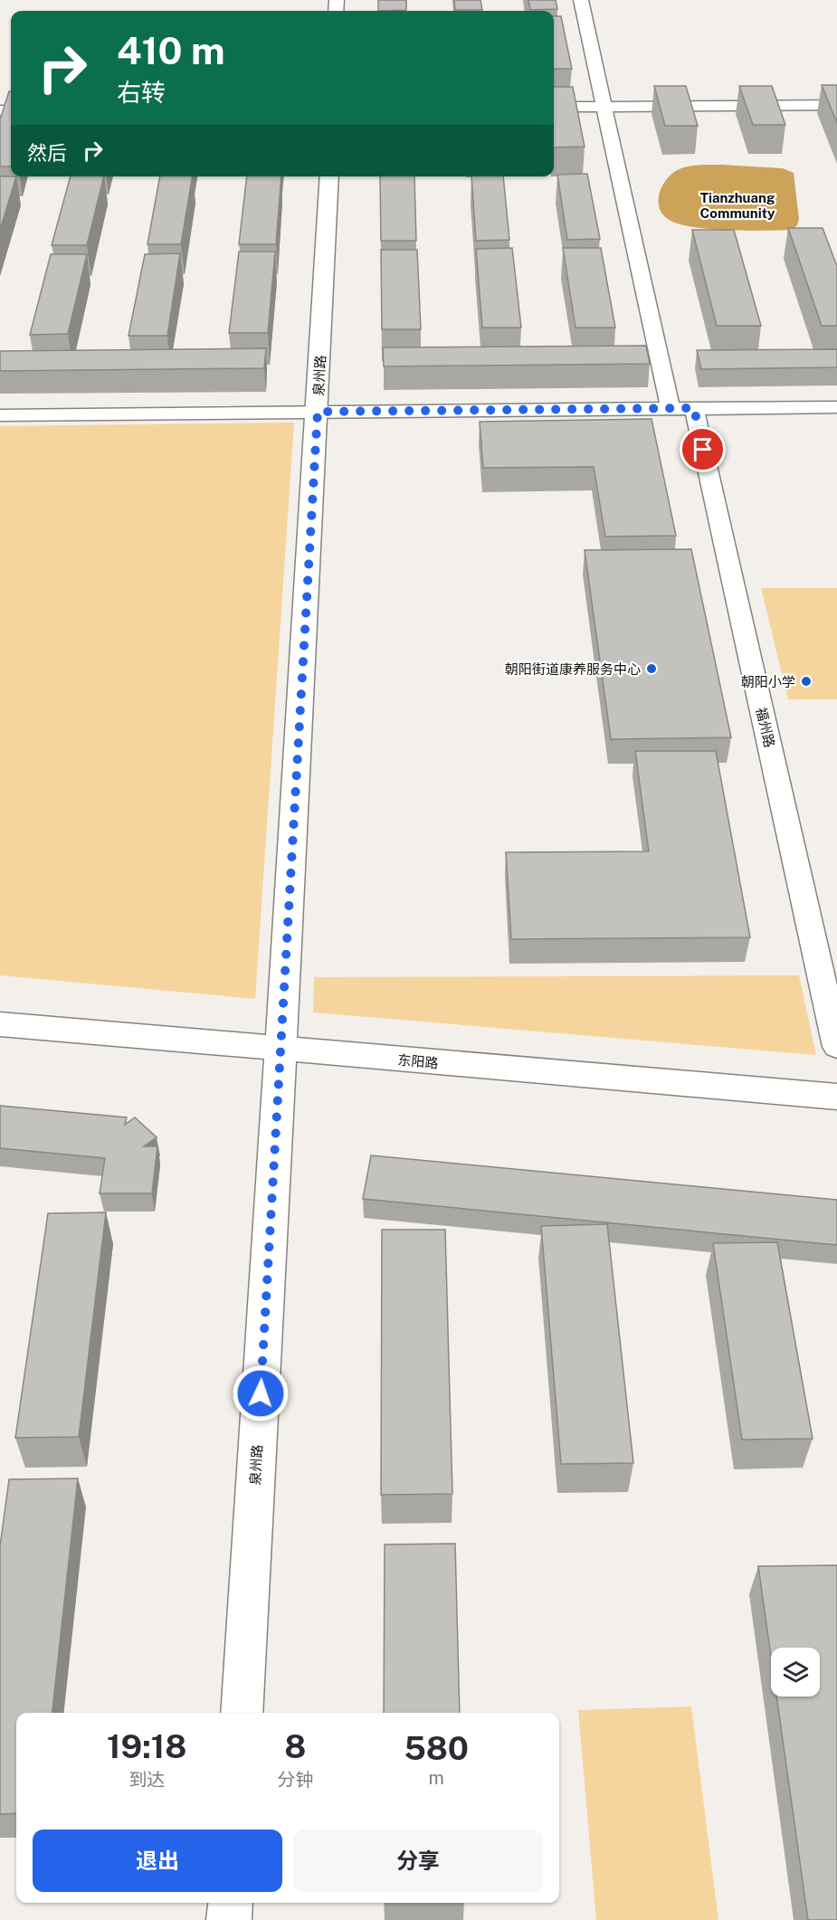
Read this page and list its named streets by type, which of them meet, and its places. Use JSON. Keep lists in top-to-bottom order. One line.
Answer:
{"streets":{"street":["泉州路","福州路","东阳路"]},"crossings":[["泉州路","东阳路"]],"districts":["Tianzhuang Community"],"places":["朝阳街道康养服务中心","朝阳小学"],"page":{"turn":["410 m","右转"],"then":"然后","eta":["19:18","到达","8","分钟","580","m"],"buttons":["退出","分享"]}}
